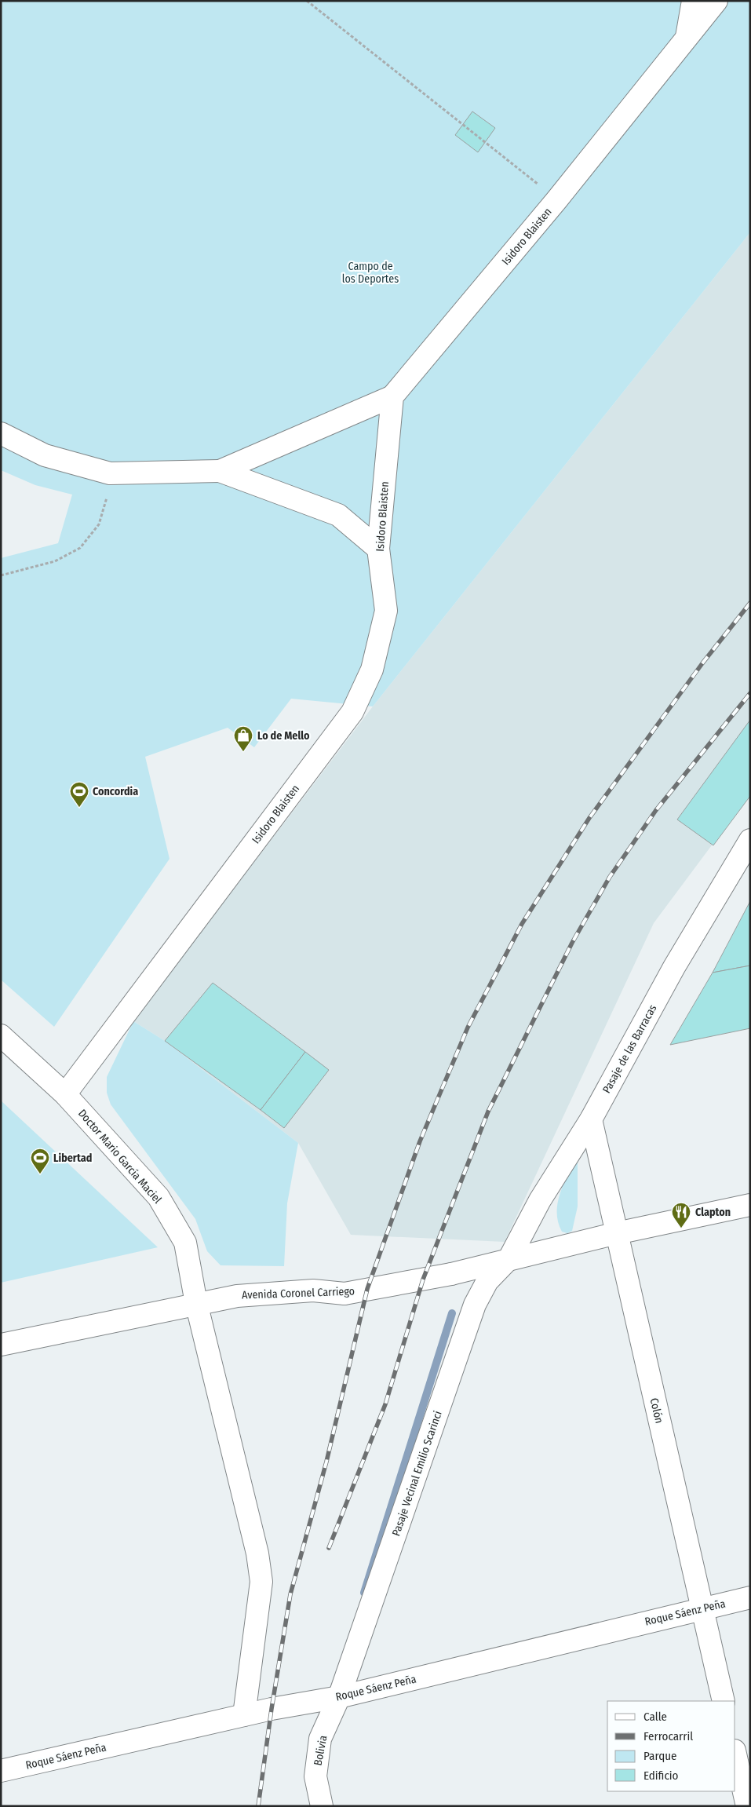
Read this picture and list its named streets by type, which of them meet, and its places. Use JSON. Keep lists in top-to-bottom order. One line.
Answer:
{"streets":{"street":["Isidoro Blaisten","Pasaje de las Barracas","Doctor Mario García Maciel","Avenida Coronel Carriego","Colón","Pasaje Vecinal Emilio Scarinci","Roque Sáenz Peña","Bolivia"]},"crossings":[["Isidoro Blaisten","Doctor Mario García Maciel"],["Pasaje de las Barracas","Avenida Coronel Carriego"],["Pasaje de las Barracas","Colón"],["Pasaje de las Barracas","Pasaje Vecinal Emilio Scarinci"],["Doctor Mario García Maciel","Avenida Coronel Carriego"],["Doctor Mario García Maciel","Roque Sáenz Peña"],["Avenida Coronel Carriego","Colón"],["Avenida Coronel Carriego","Pasaje Vecinal Emilio Scarinci"],["Colón","Roque Sáenz Peña"],["Pasaje Vecinal Emilio Scarinci","Roque Sáenz Peña"],["Pasaje Vecinal Emilio Scarinci","Bolivia"],["Roque Sáenz Peña","Bolivia"]],"parks":["Campo de los Deportes"],"places":{"shop":["Lo de Mello"],"sports":["Concordia","Libertad"],"restaurant":["Clapton"]},"legend":["Calle","Ferrocarril","Parque","Edificio"]}
